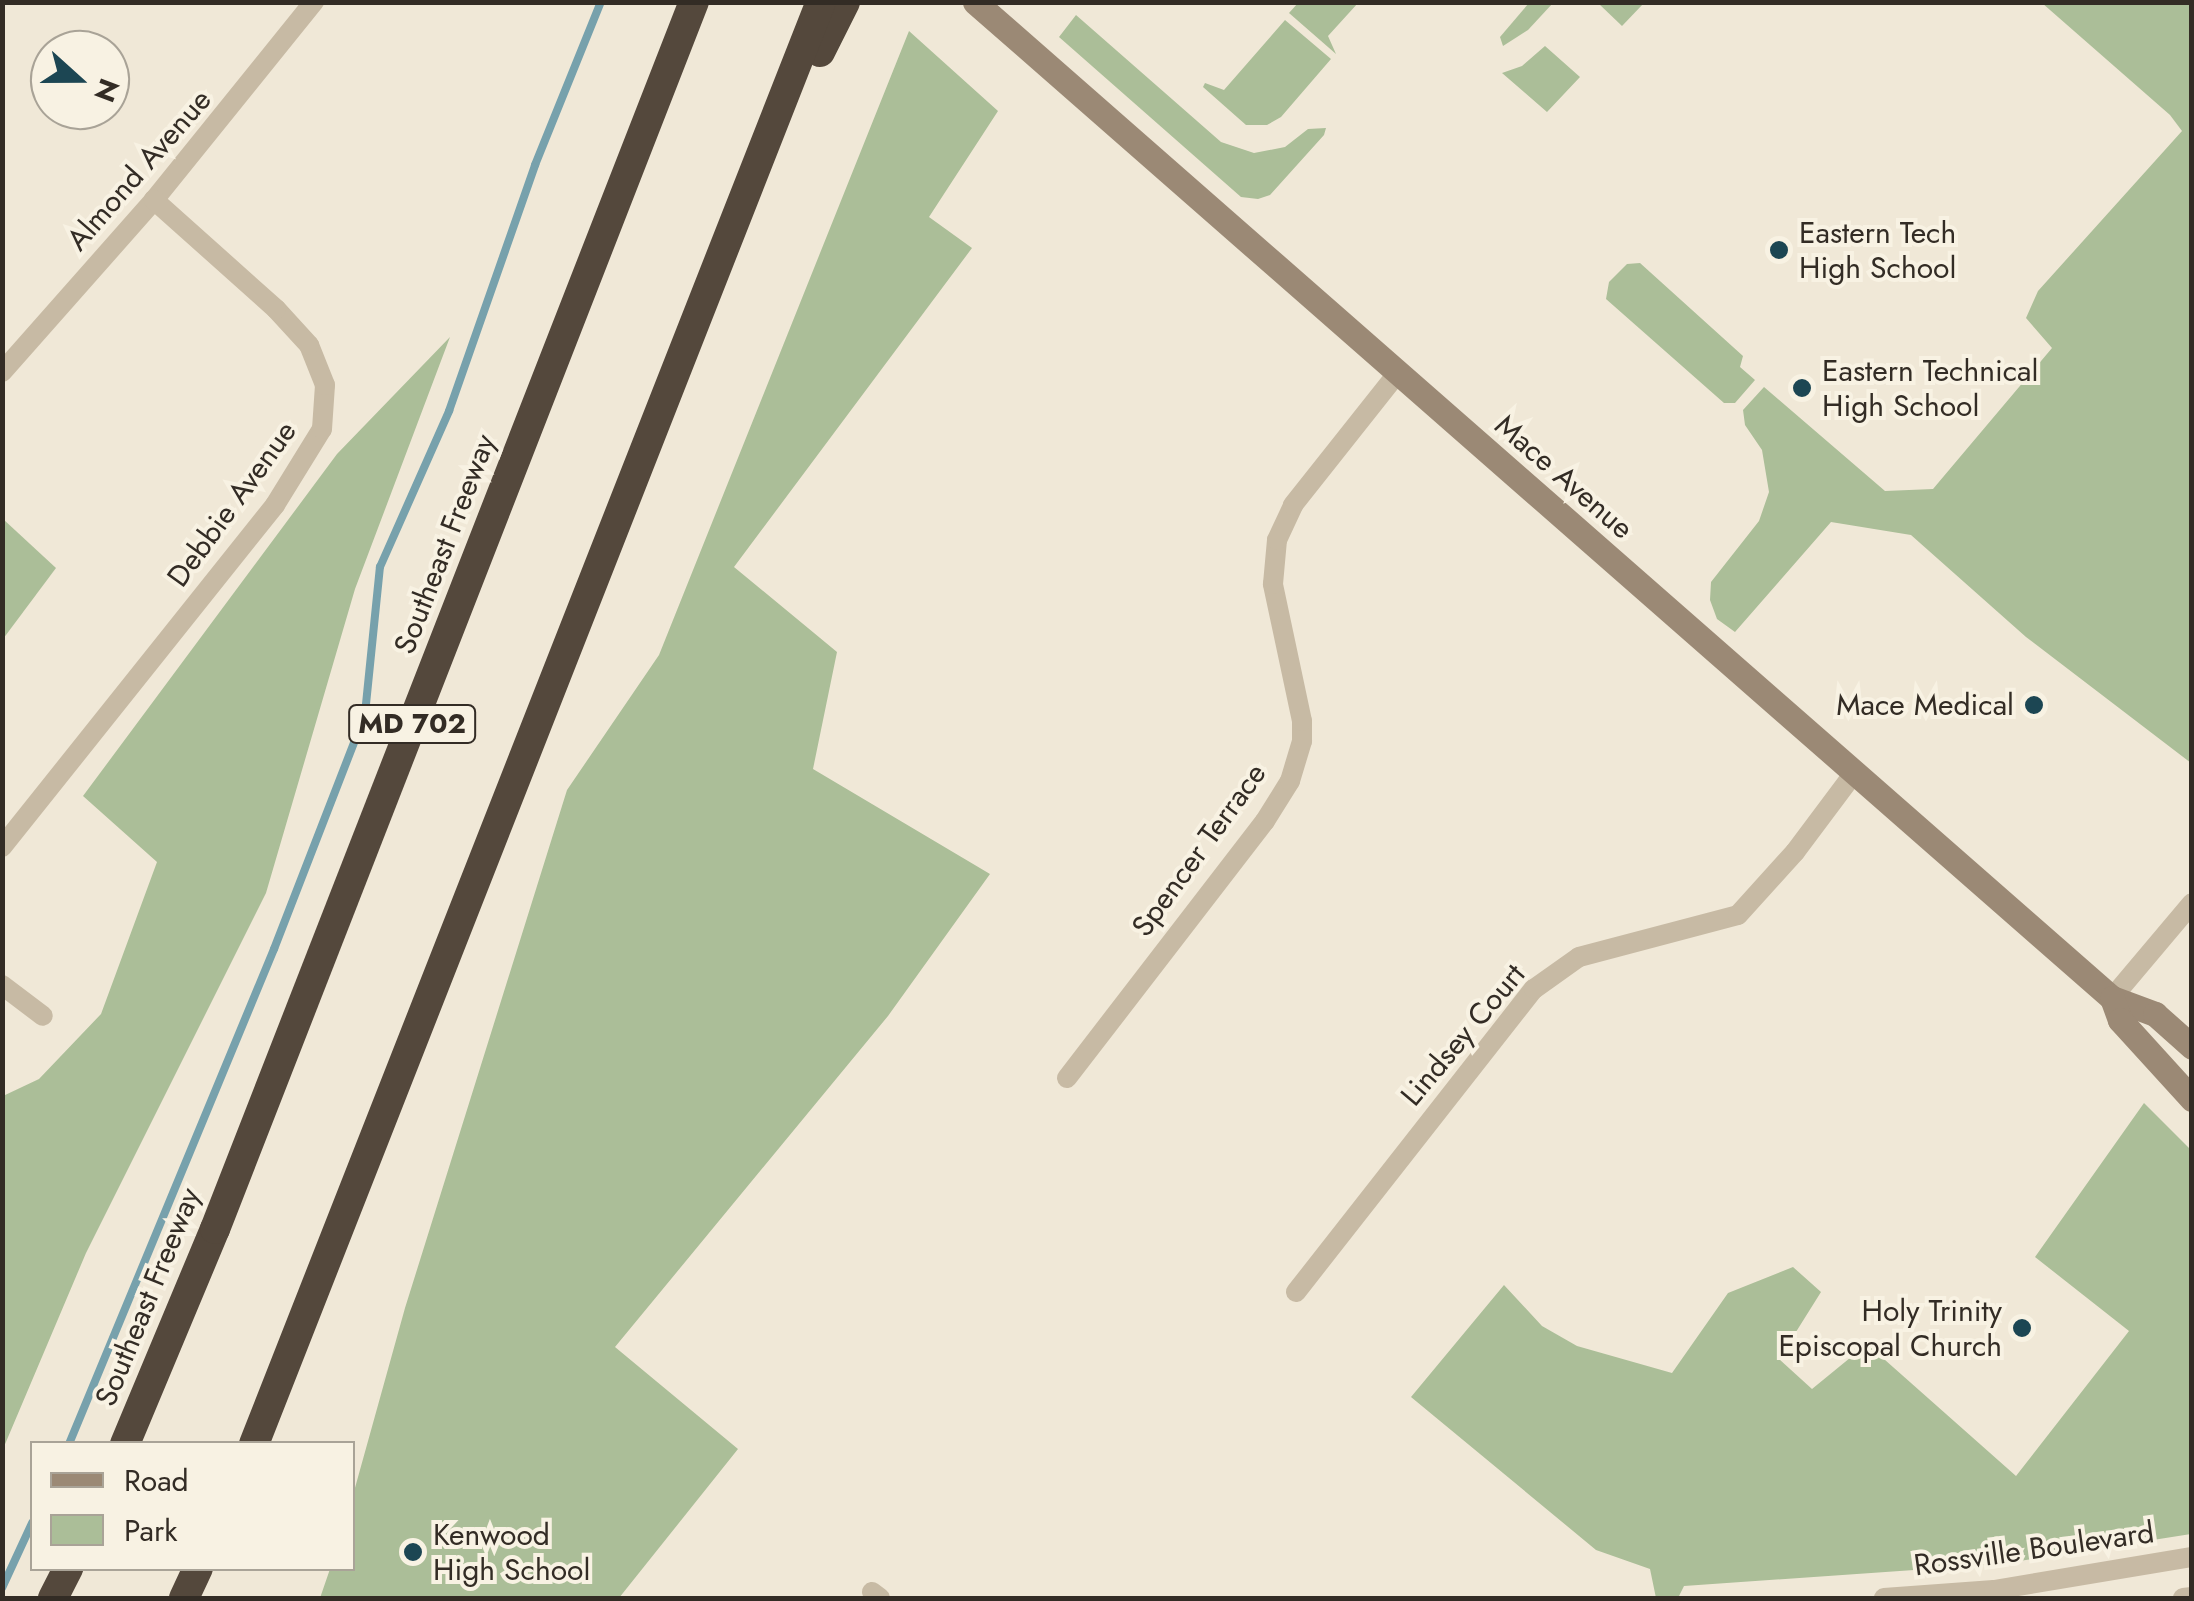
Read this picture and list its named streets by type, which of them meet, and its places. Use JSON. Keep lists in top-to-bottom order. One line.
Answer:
{"streets":{"highway":["Southeast Freeway","MD 702"],"main road":["Mace Avenue"],"street":["Almond Avenue","Debbie Avenue","Spencer Terrace","Lindsey Court","Rossville Boulevard"]},"crossings":[["Almond Avenue","Debbie Avenue"],["Mace Avenue","Spencer Terrace"],["Mace Avenue","Lindsey Court"]],"places":["Eastern Tech High School","Eastern Technical High School","Mace Medical","Holy Trinity Episcopal Church","Kenwood High School"],"legend":["Road","Park"],"north":"right"}
